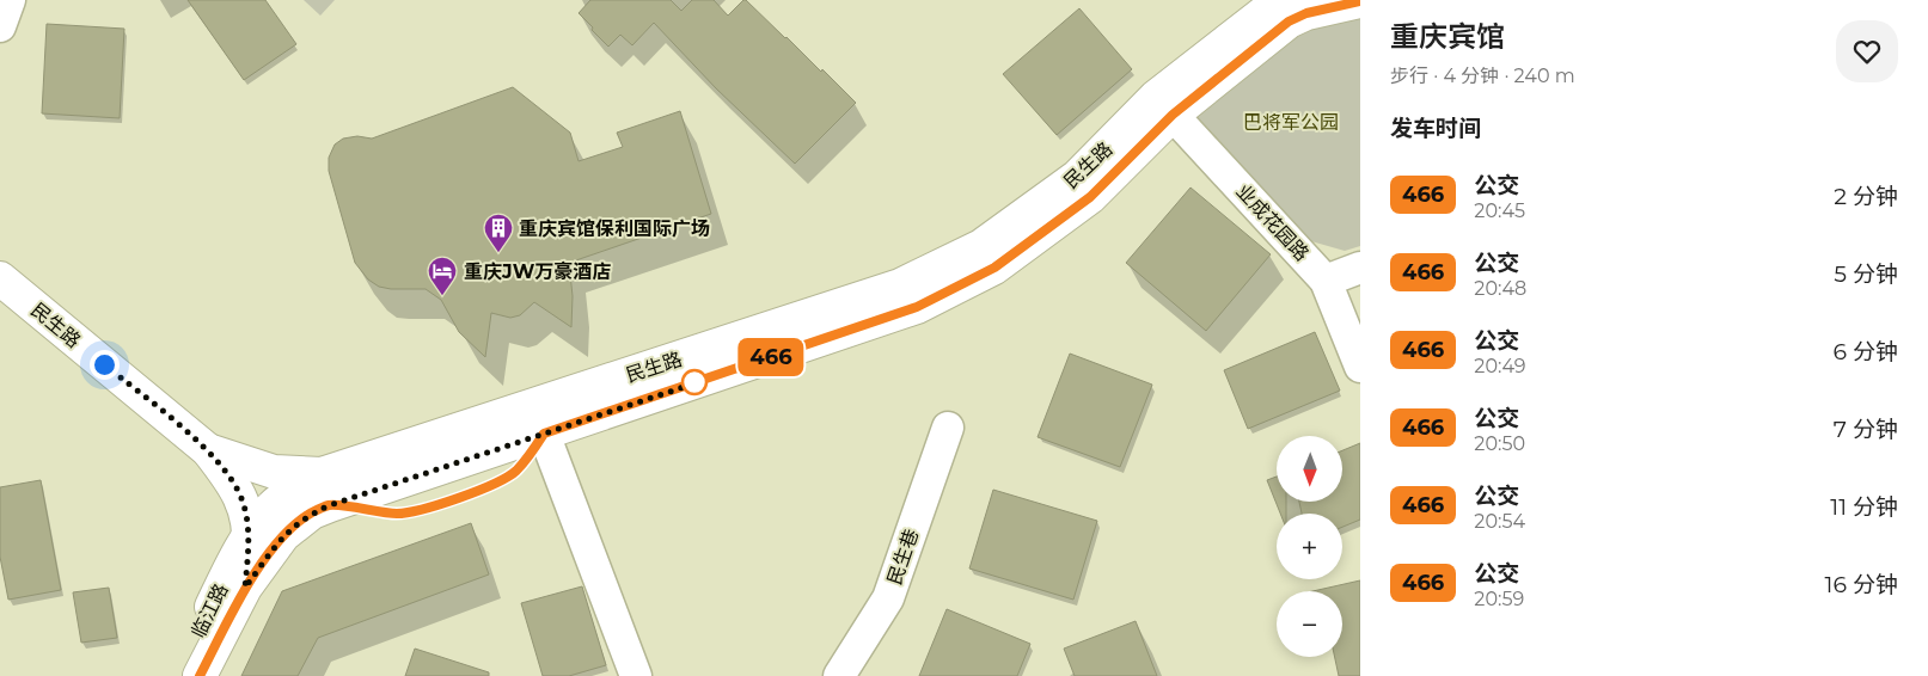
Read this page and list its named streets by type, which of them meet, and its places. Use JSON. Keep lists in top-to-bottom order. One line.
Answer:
{"streets":{"main road":["民生路","临江路"],"street":["业成花园路","民生巷"]},"crossings":[["民生路","业成花园路"],["民生路","临江路"]],"parks":["巴将军公园"],"places":{"building":["重庆宾馆保利国际广场"],"hotel":["重庆JW万豪酒店"]},"lines":["bus line 466"],"north":"bottom","page":{"on_map":"466","heading":[["重庆宾馆","步行 · 4 分钟 · 240 m"],"发车时间"],"list":[{"mark":"466","name":"公交","note":"20:45","value":"2 分钟"},{"mark":"466","name":"公交","note":"20:48","value":"5 分钟"},{"mark":"466","name":"公交","note":"20:49","value":"6 分钟"},{"mark":"466","name":"公交","note":"20:50","value":"7 分钟"},{"mark":"466","name":"公交","note":"20:54","value":"11 分钟"},{"mark":"466","name":"公交","note":"20:59","value":"16 分钟"}],"map_buttons":["+","−"]}}
